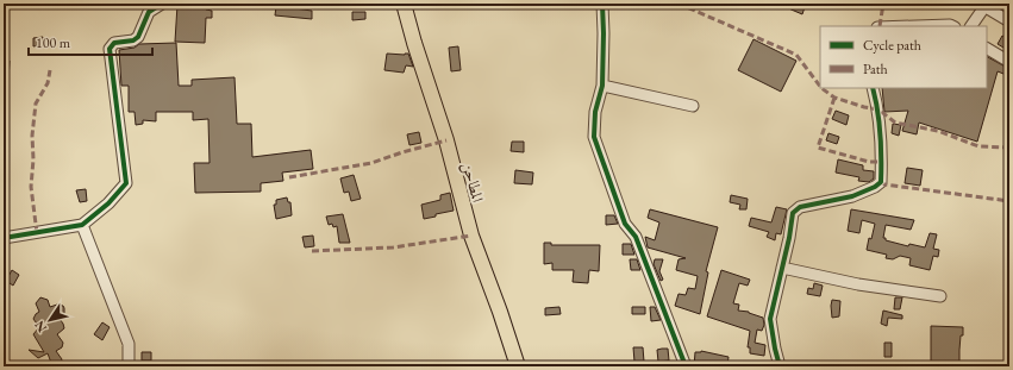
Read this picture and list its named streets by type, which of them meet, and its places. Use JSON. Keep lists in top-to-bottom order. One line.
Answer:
{"streets":{"main road":["المطاحن"]},"legend":["Cycle path","Path"],"scale_bar":"100 m","north":"bottom left"}
